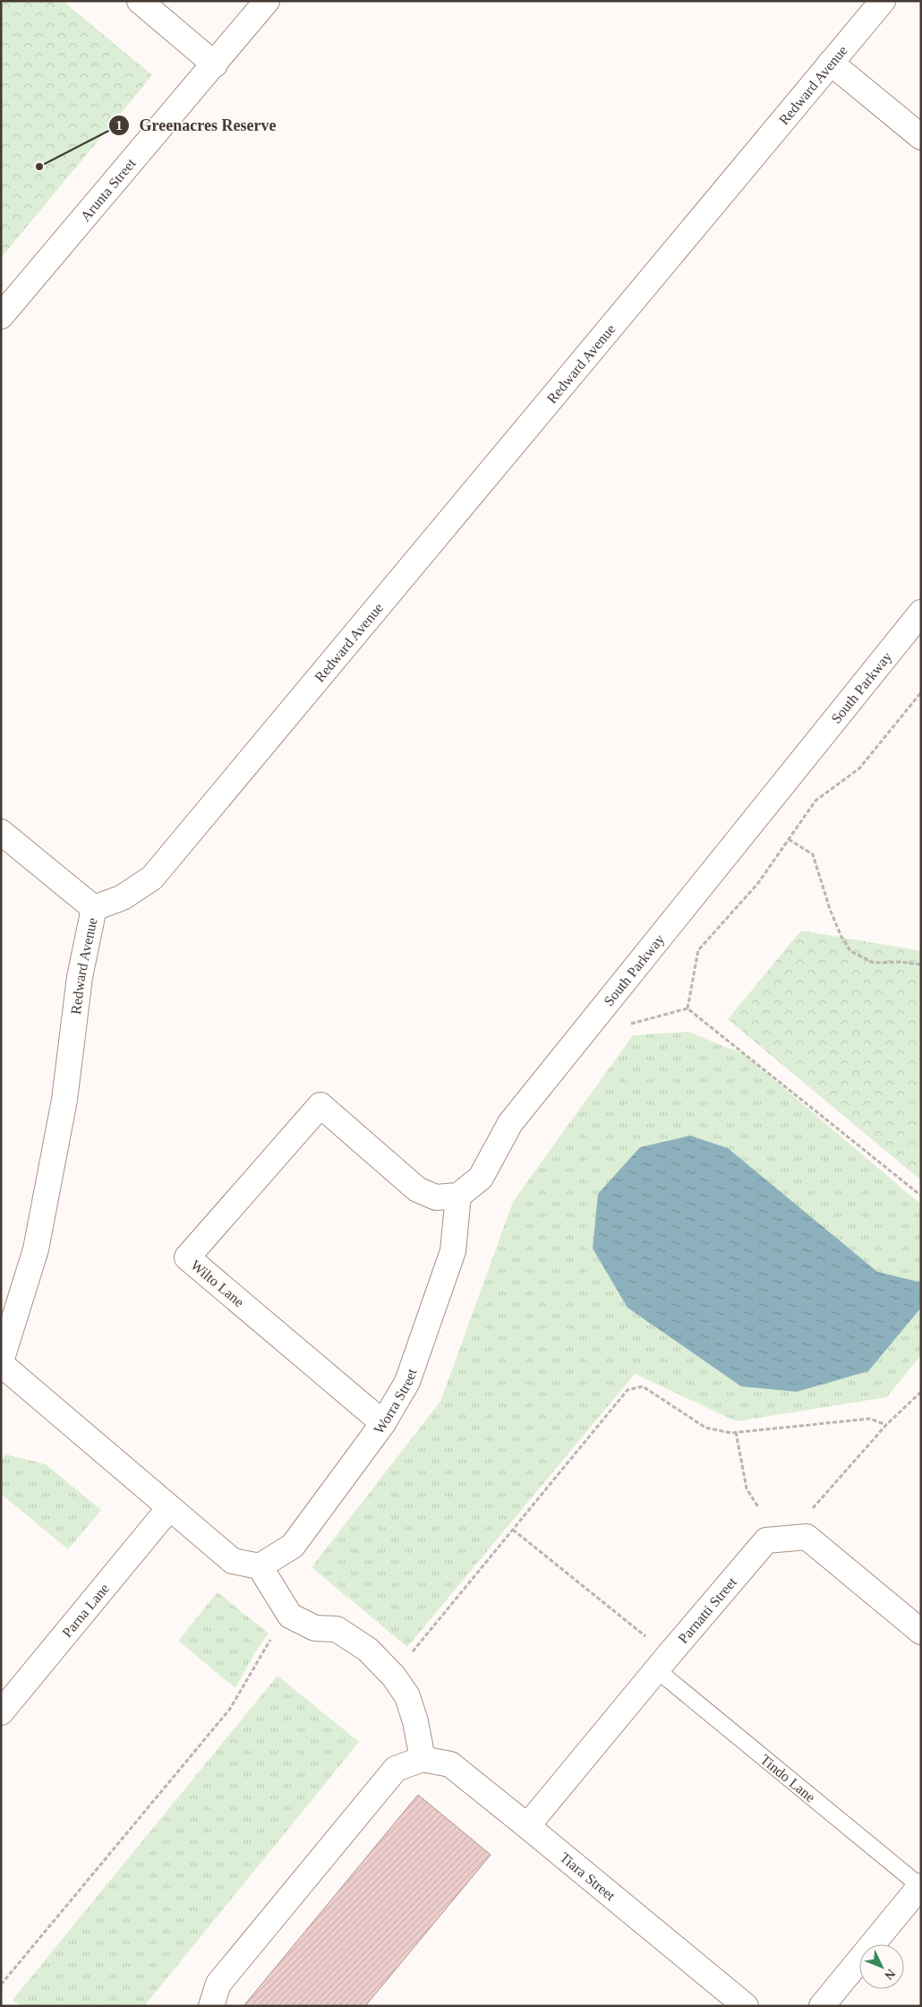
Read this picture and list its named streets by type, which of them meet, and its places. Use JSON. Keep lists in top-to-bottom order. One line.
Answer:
{"streets":{"street":["Redward Avenue","Arunta Street","South Parkway","Wilto Lane","Worra Street","Parna Lane","Parnatti Street","Tiara Street"],"lane":["Tindo Lane"]},"crossings":[["South Parkway","Wilto Lane"],["South Parkway","Worra Street"],["Wilto Lane","Worra Street"],["Parnatti Street","Tindo Lane"],["Parnatti Street","Tiara Street"]],"places":["Greenacres Reserve"],"north":"bottom right"}
